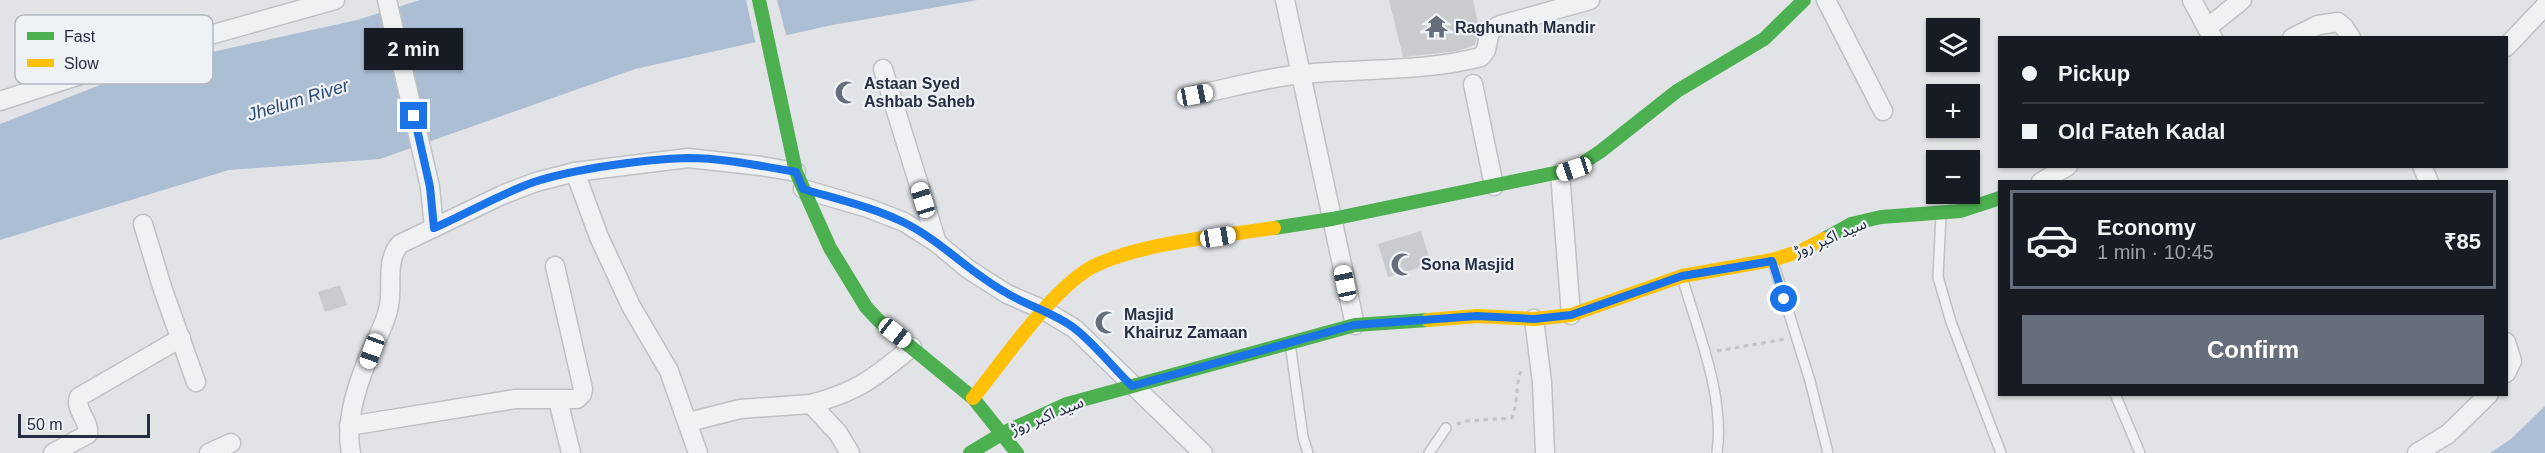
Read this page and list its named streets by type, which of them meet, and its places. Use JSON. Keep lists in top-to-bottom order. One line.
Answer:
{"streets":{"street":["سید اکبر روڑ"]},"water":["Jhelum River"],"places":{"temple":["Raghunath Mandir"],"mosque":["Astaan Syed Ashbab Saheb","Sona Masjid","Masjid Khairuz Zamaan"]},"legend":["Fast","Slow"],"scale_bar":"50 m","page":{"map_buttons":["+","−"],"bubble":"2 min","banner":["Pickup","Old Fateh Kadal"],"list":[{"name":"Economy","note":"1 min · 10:45","value":"₹85"}],"buttons":"Confirm","scale":"50 m"}}
